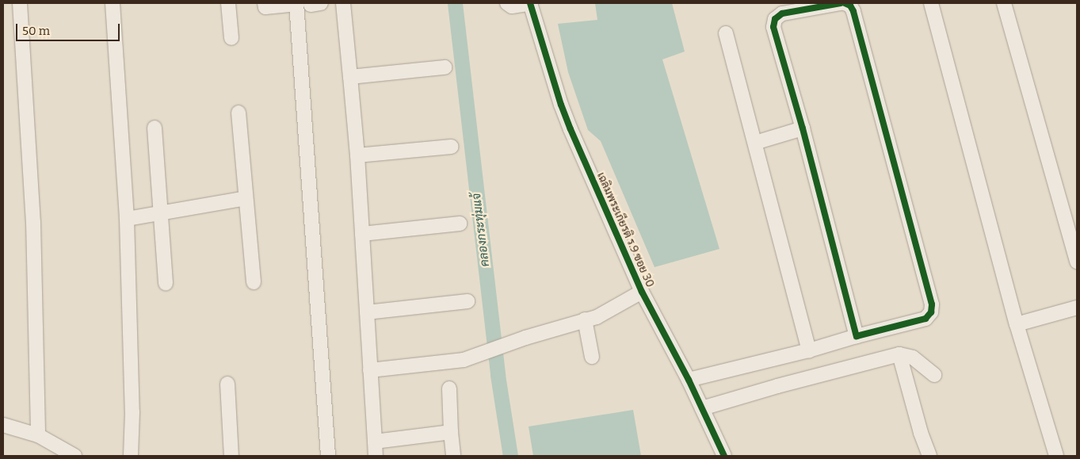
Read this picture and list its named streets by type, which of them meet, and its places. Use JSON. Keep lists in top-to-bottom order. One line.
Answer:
{"streets":{"street":["เฉลิมพระเกียรติ ร.9 ซอย 30"]},"water":["คลองกระทุ่มแจ้"],"scale_bar":"50 m"}
